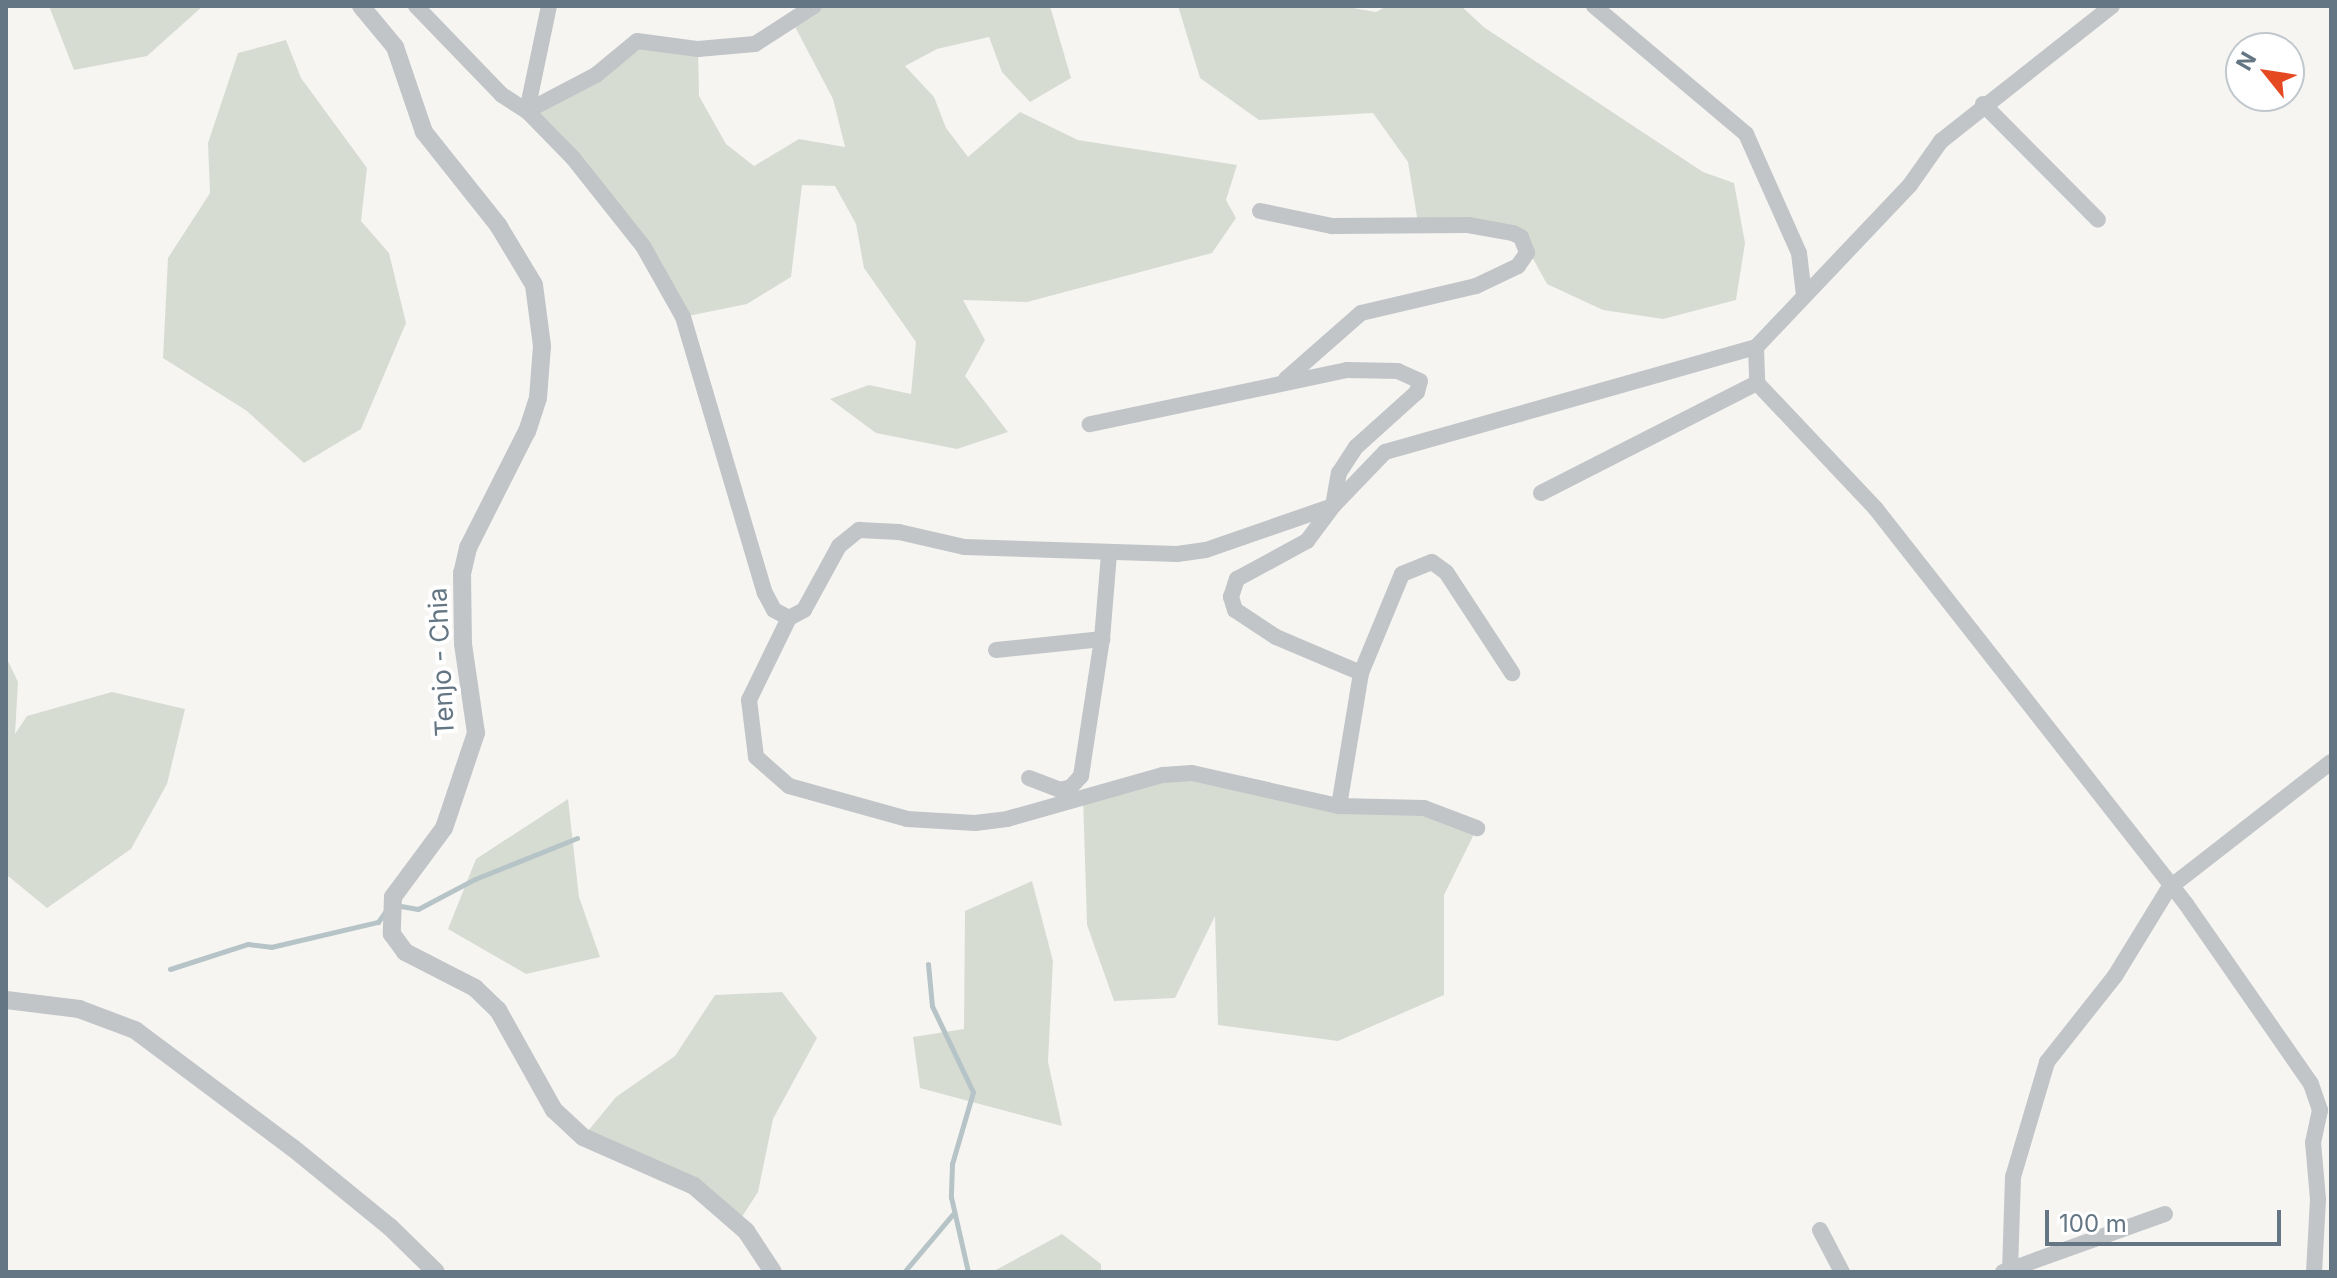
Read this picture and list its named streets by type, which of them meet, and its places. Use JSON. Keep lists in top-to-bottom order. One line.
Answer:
{"streets":{"street":["Tenjo - Chia"]},"scale_bar":"100 m","north":"top left"}
